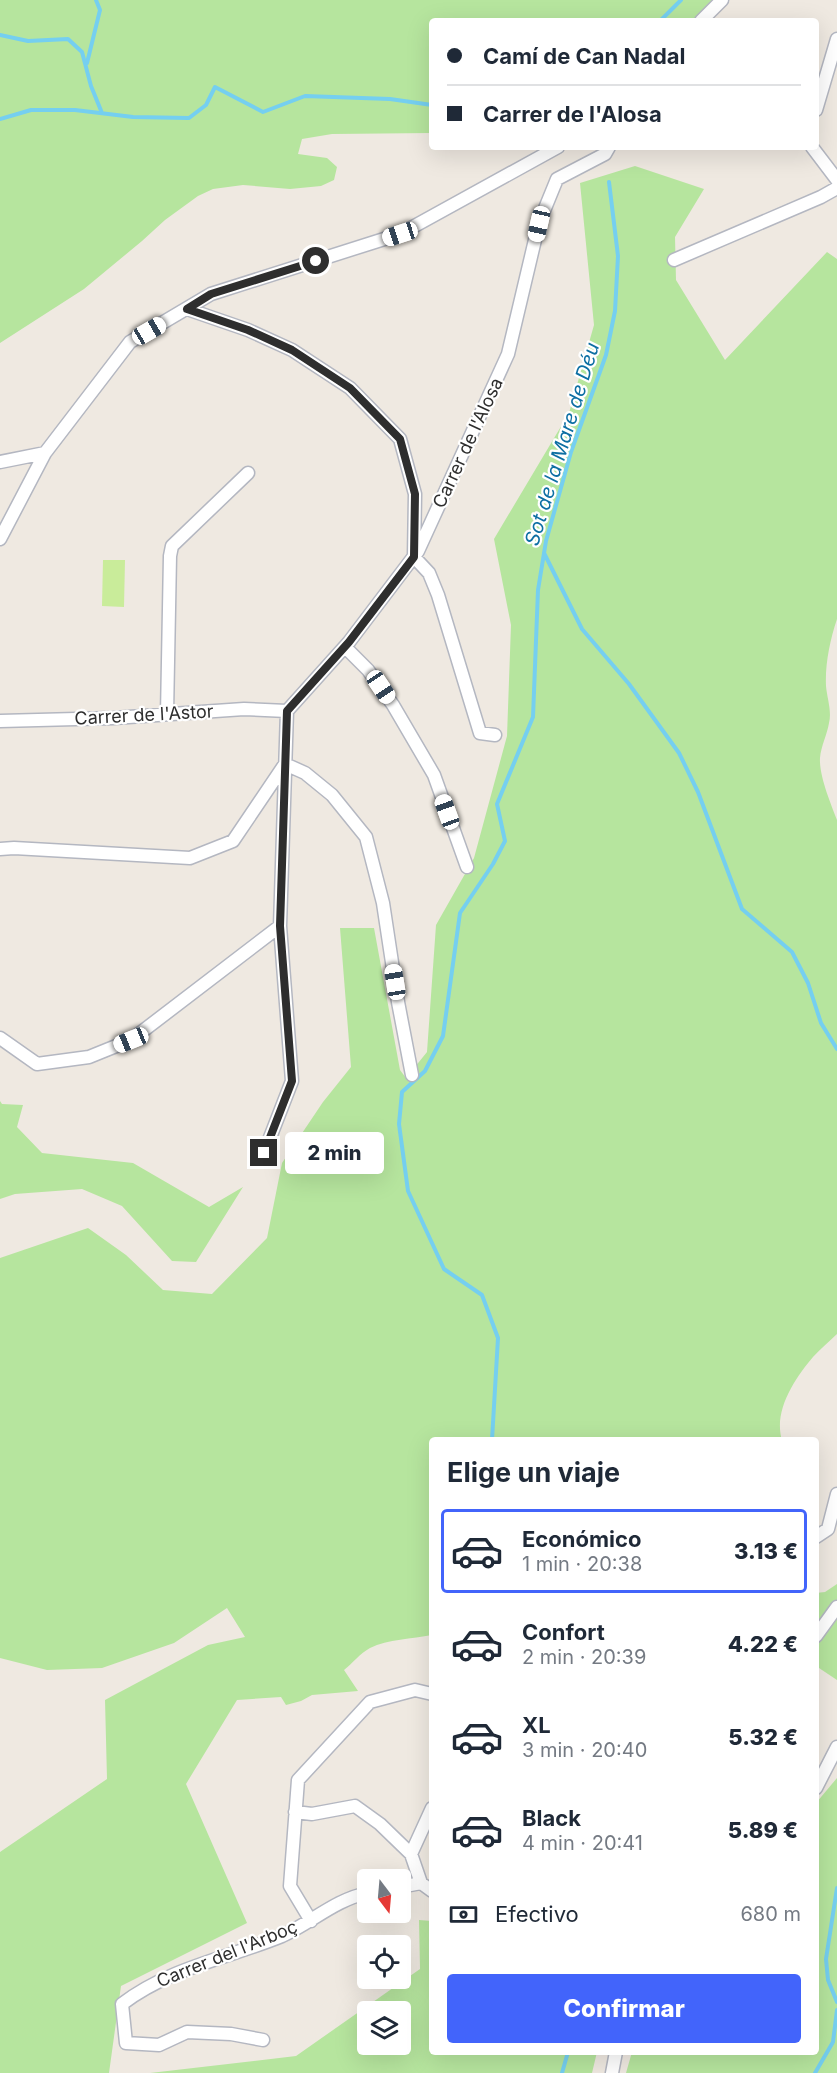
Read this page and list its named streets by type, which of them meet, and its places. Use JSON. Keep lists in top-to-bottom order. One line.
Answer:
{"streets":{"street":["Carrer de l'Alosa","Carrer de l'Astor","Carrer del l'Arboç"]},"crossings":[["Carrer de l'Alosa","Carrer de l'Astor"]],"water":["Sot de la Mare de Déu"],"north":"bottom","page":{"banner":["Camí de Can Nadal","Carrer de l'Alosa"],"bubble":"2 min","heading":"Elige un viaje","list":[{"name":"Económico","note":"1 min · 20:38","value":"3.13 €"},{"name":"Confort","note":"2 min · 20:39","value":"4.22 €"},{"name":"XL","note":"3 min · 20:40","value":"5.32 €"},{"name":"Black","note":"4 min · 20:41","value":"5.89 €"}],"pay":["Efectivo","680 m"],"buttons":"Confirmar"}}
